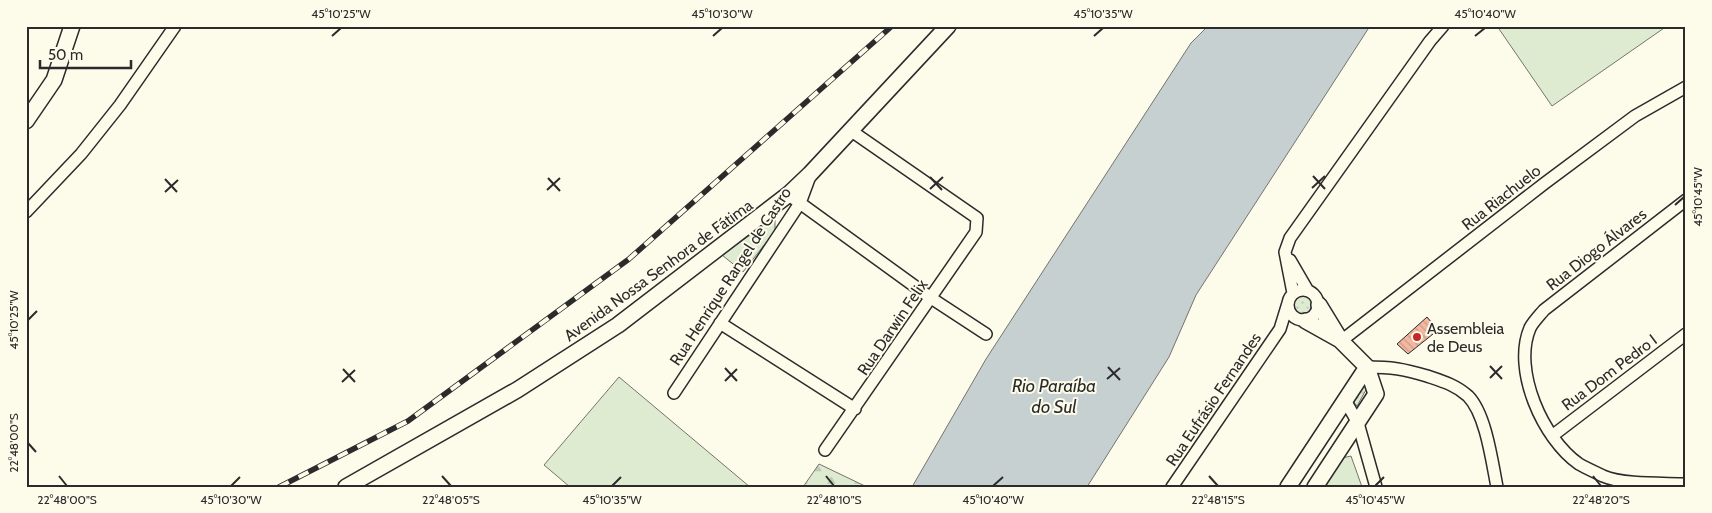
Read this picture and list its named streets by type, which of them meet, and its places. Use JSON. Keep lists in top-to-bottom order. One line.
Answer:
{"streets":{"street":["Rua Riachuelo","Rua Diogo Álvares","Avenida Nossa Senhora de Fátima","Rua Henrique Rangel de Castro","Rua Darwin Felix","Rua Dom Pedro I","Rua Eufrásio Fernandes"]},"crossings":[["Rua Diogo Álvares","Rua Dom Pedro I"],["Avenida Nossa Senhora de Fátima","Rua Henrique Rangel de Castro"],["Avenida Nossa Senhora de Fátima","Rua Darwin Felix"]],"water":["Rio Paraíba do Sul"],"places":["Assembleia de Deus"],"scale_bar":"50 m","coordinates":["45°10'25\"W","45°10'30\"W","45°10'35\"W","45°10'40\"W","45°10'45\"W","22°48'00\"S","22°48'05\"S","22°48'10\"S","22°48'15\"S","22°48'20\"S"]}
